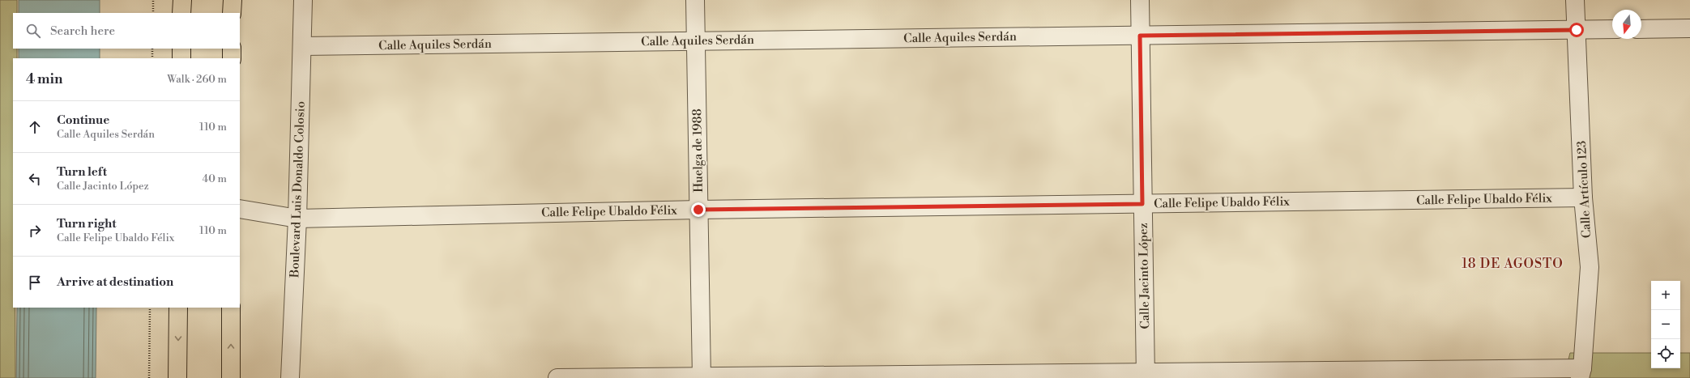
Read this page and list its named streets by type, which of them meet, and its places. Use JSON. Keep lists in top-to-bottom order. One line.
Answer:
{"streets":{"street":["Calle Aquiles Serdán","Huelga de 1988","Boulevard Luis Donaldo Colosio","Calle Artículo 123","Calle Felipe Ubaldo Félix","Calle Jacinto López"]},"crossings":[["Calle Aquiles Serdán","Huelga de 1988"],["Calle Aquiles Serdán","Boulevard Luis Donaldo Colosio"],["Calle Aquiles Serdán","Calle Artículo 123"],["Calle Aquiles Serdán","Calle Jacinto López"],["Huelga de 1988","Calle Felipe Ubaldo Félix"],["Boulevard Luis Donaldo Colosio","Calle Felipe Ubaldo Félix"],["Calle Artículo 123","Calle Felipe Ubaldo Félix"],["Calle Felipe Ubaldo Félix","Calle Jacinto López"]],"districts":["18 DE AGOSTO"],"north":"bottom","page":{"search":"Search here","heading":["4 min","Walk · 260 m"],"list":[["Continue","Calle Aquiles Serdán","110 m"],["Turn left","Calle Jacinto López","40 m"],["Turn right","Calle Felipe Ubaldo Félix","110 m"],"Arrive at destination"],"map_buttons":["+","−"]}}
